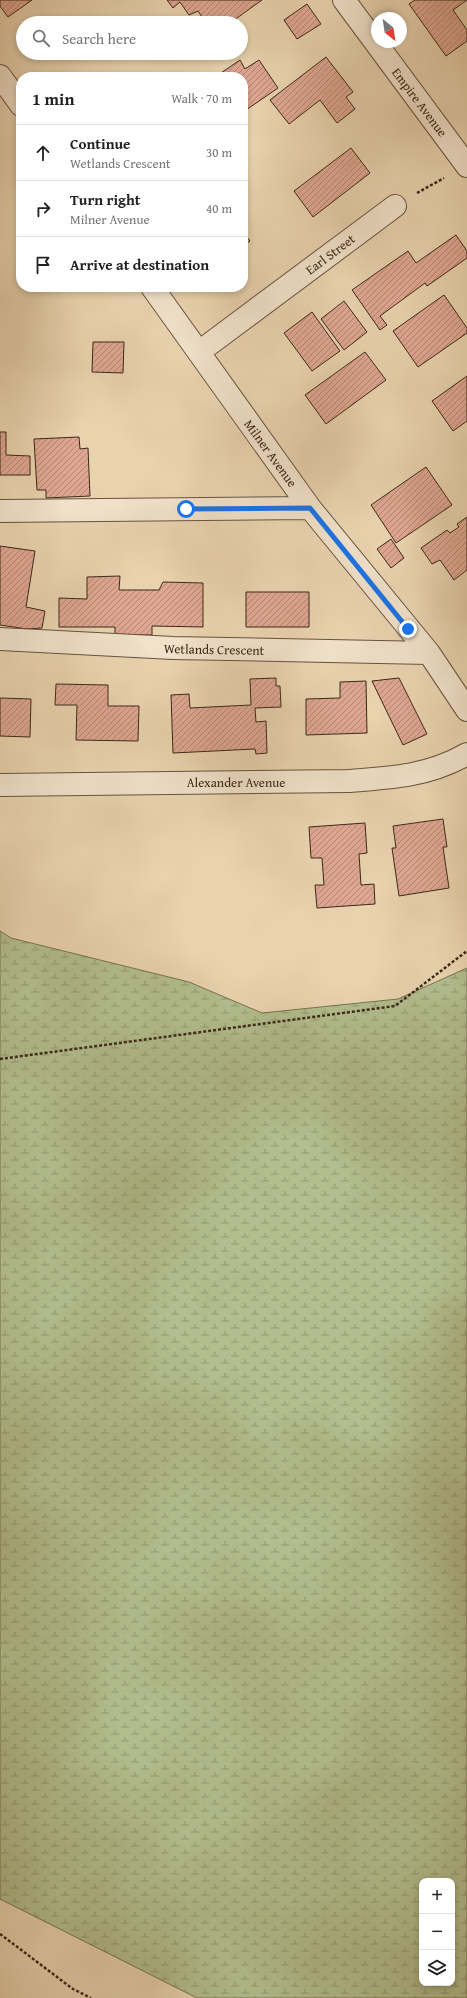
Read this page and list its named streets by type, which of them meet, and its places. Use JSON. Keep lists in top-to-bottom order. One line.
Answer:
{"streets":{"street":["Empire Avenue","Earl Street","Milner Avenue","Wetlands Crescent","Alexander Avenue"]},"crossings":[["Earl Street","Milner Avenue"],["Milner Avenue","Wetlands Crescent"]],"north":"bottom right","page":{"search":"Search here","heading":["1 min","Walk · 70 m"],"list":[["Continue","Wetlands Crescent","30 m"],["Turn right","Milner Avenue","40 m"],"Arrive at destination"],"map_buttons":["+","−"]}}
